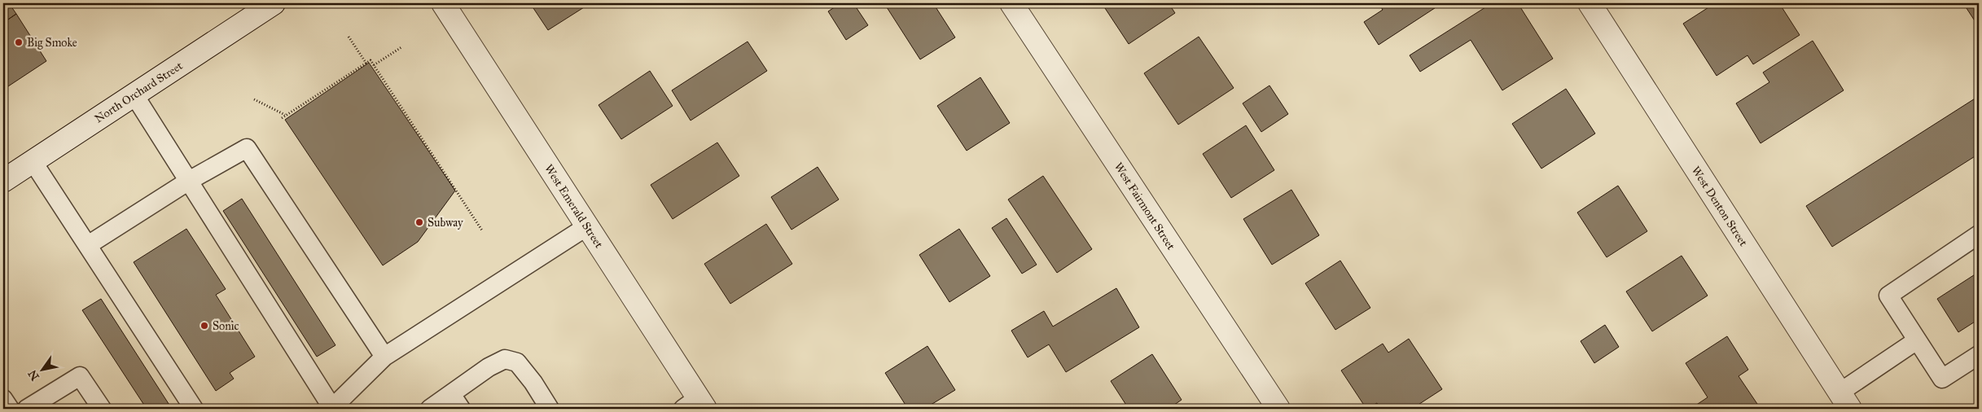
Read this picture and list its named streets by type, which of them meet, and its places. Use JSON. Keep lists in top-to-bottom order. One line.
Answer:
{"streets":{"street":["North Orchard Street","West Emerald Street","West Fairmont Street","West Denton Street"]},"places":["Big Smoke","Subway","Sonic"],"north":"bottom left"}
